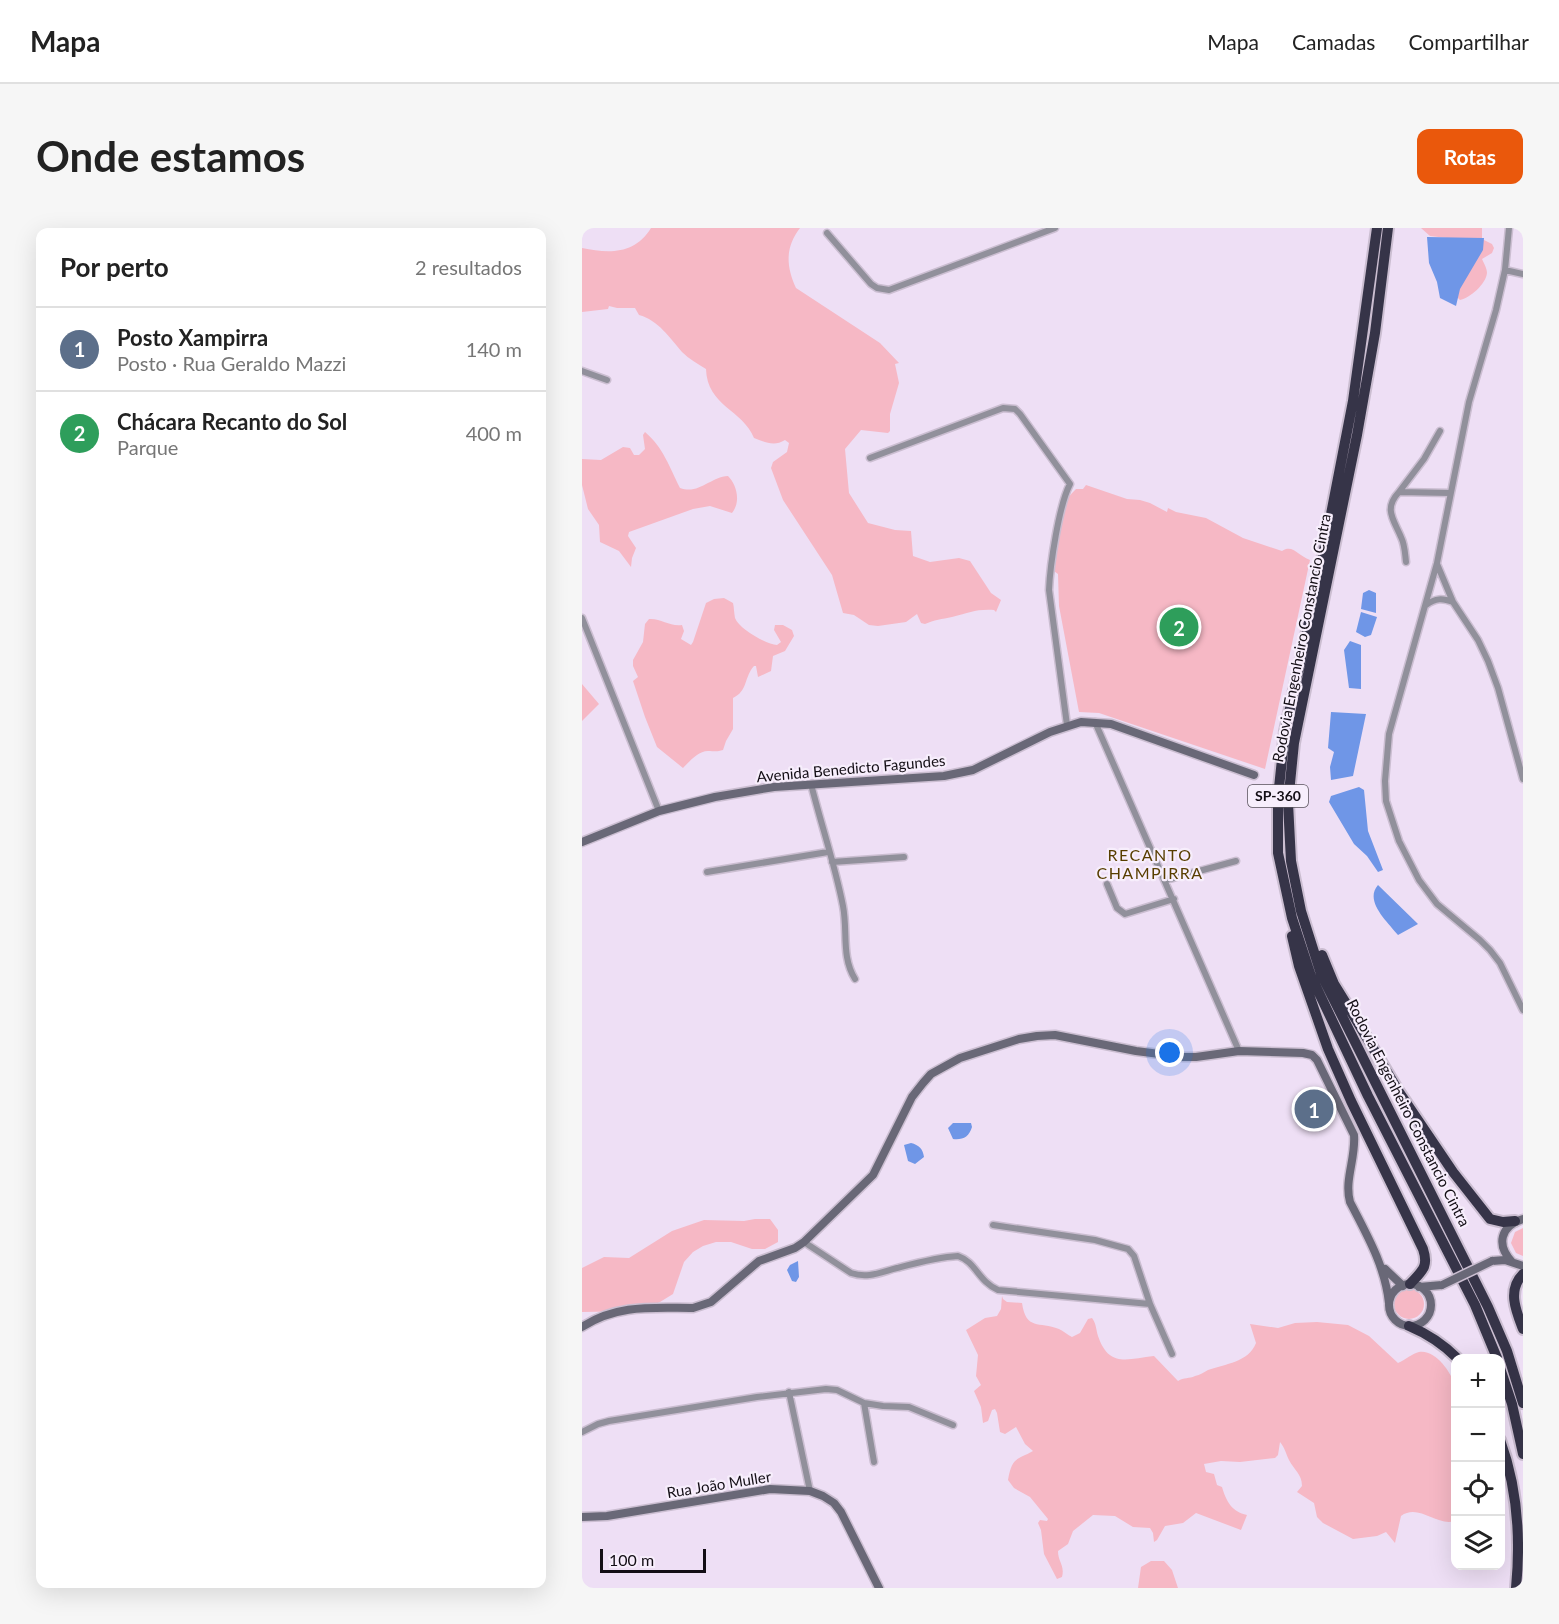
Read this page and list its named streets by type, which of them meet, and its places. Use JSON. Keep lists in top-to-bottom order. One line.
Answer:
{"streets":{"highway":["Rodovia Engenheiro Constancio Cintra","SP-360"],"street":["Avenida Benedicto Fagundes","Rua João Muller"]},"districts":["RECANTO CHAMPIRRA"],"scale_bar":"100 m","page":{"header":"Mapa","nav":["Mapa","Camadas","Compartilhar"],"buttons":"Rotas","title":"Onde estamos","heading":["Por perto","2 resultados"],"list":[{"mark":"1","name":"Posto Xampirra","note":"Posto · Rua Geraldo Mazzi","value":"140 m"},{"mark":"2","name":"Chácara Recanto do Sol","note":"Parque","value":"400 m"}],"pins":["2","1"],"map_buttons":["+","−"],"scale":"100 m"}}
